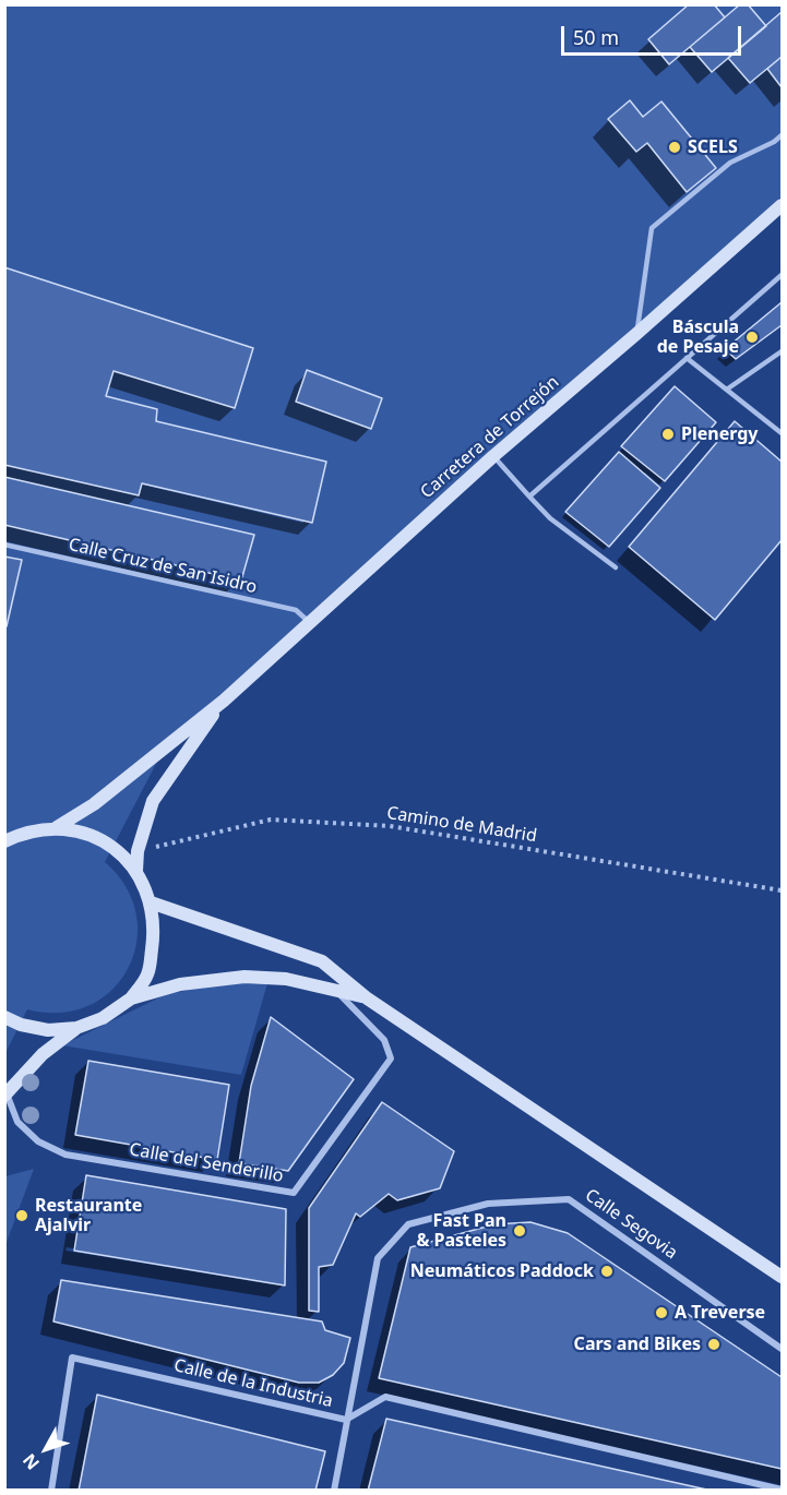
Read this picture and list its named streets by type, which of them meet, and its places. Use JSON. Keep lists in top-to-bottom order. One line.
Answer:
{"streets":{"street":["Carretera de Torrejón","Calle del Senderillo","Calle Segovia","Calle de la Industria"],"lane":["Calle Cruz de San Isidro"],"path":["Camino de Madrid"]},"crossings":[["Carretera de Torrejón","Calle Cruz de San Isidro"],["Calle Segovia","Calle de la Industria"]],"places":["SCELS","Báscula de Pesaje","Plenergy","Restaurante Ajalvir","Fast Pan & Pasteles","Neumáticos Paddock","A Treverse","Cars and Bikes"],"scale_bar":"50 m","north":"bottom left"}
